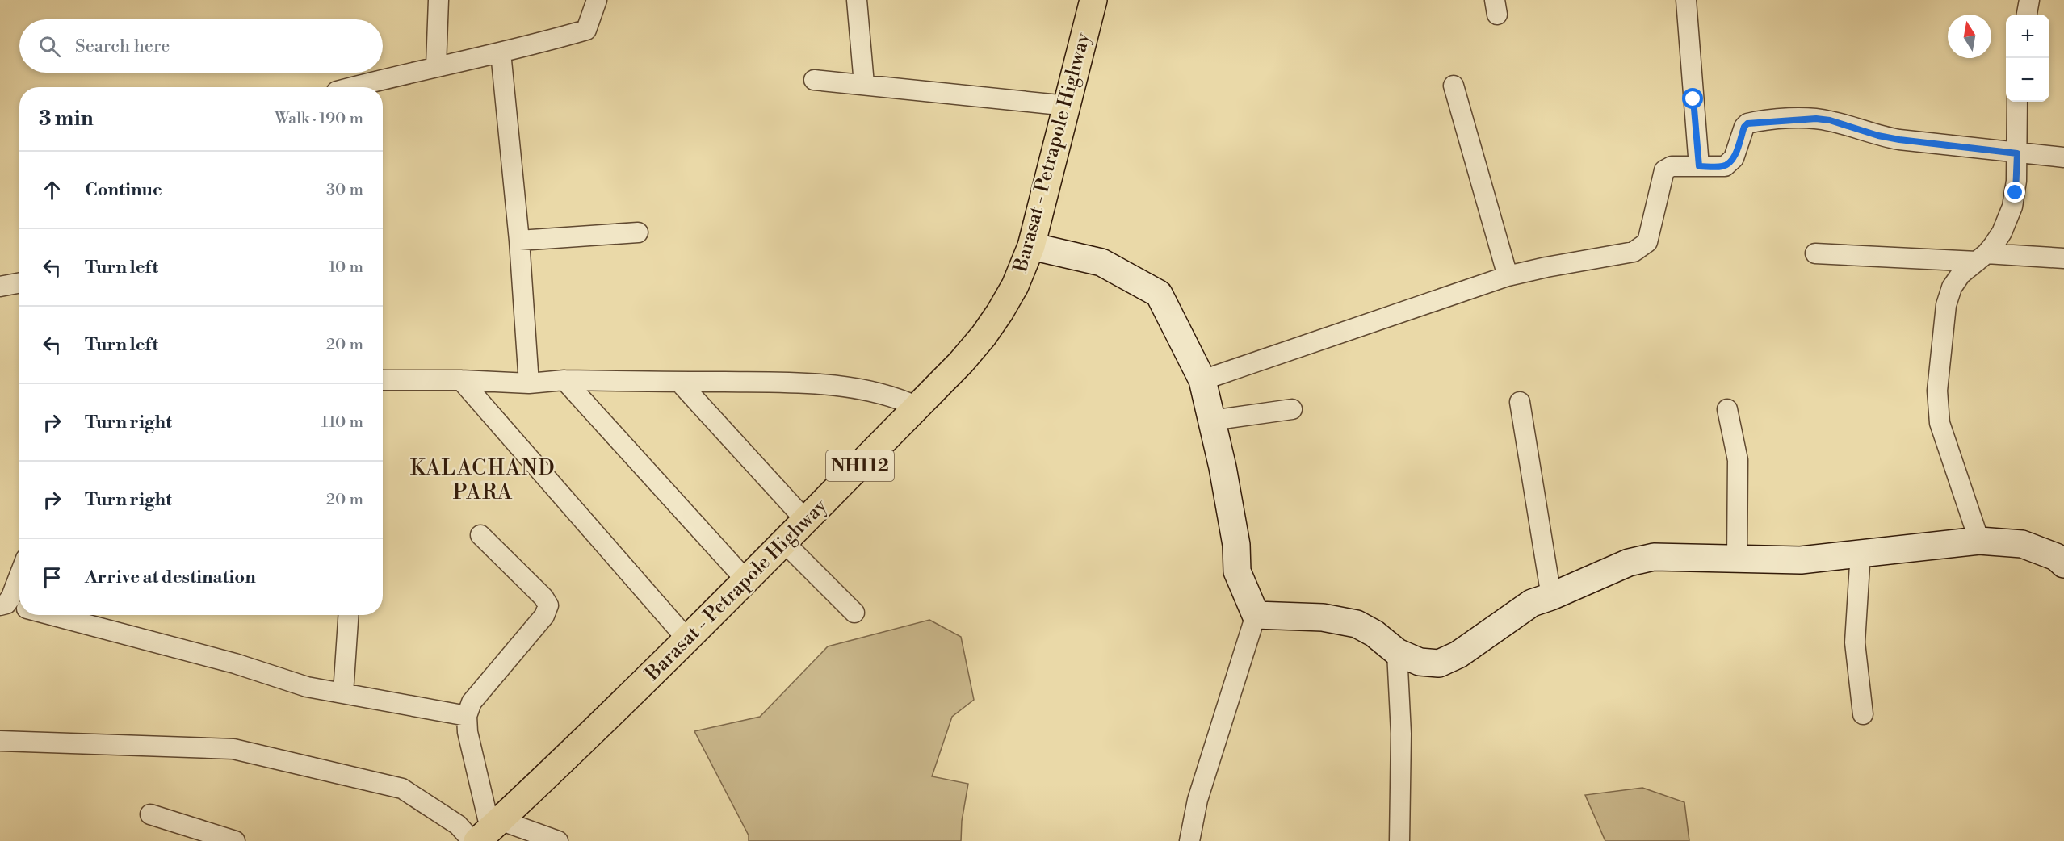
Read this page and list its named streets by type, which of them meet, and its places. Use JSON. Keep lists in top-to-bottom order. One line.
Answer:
{"streets":{"highway":["Barasat - Petrapole Highway","NH112"]},"districts":["KALACHAND PARA"],"north":"top","page":{"map_buttons":["+","−"],"search":"Search here","heading":["3 min","Walk · 190 m"],"list":[["Continue","30 m"],["Turn left","10 m"],["Turn left","20 m"],["Turn right","110 m"],["Turn right","20 m"],"Arrive at destination"]}}
